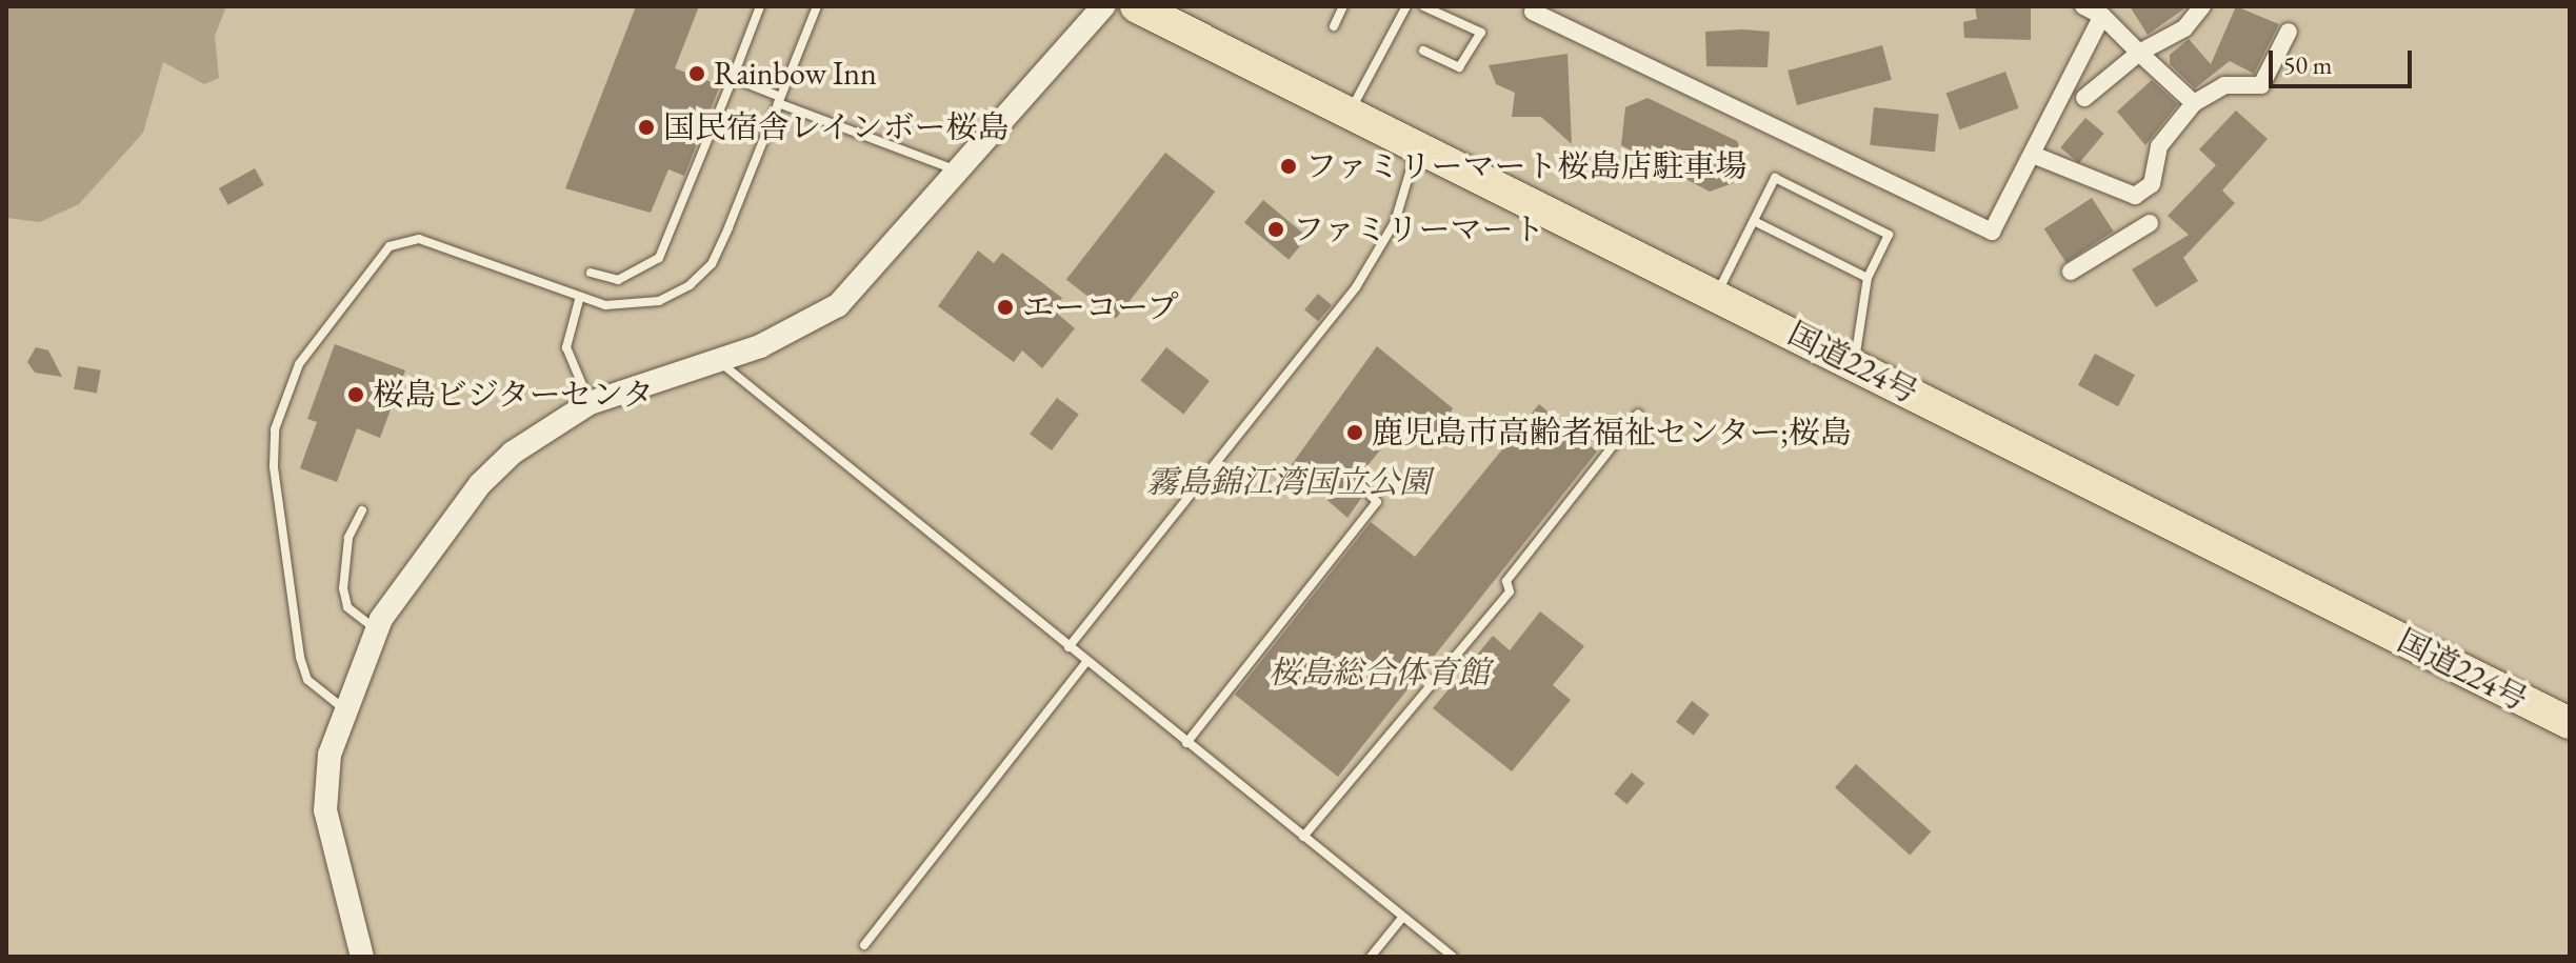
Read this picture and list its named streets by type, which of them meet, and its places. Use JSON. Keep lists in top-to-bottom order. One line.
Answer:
{"streets":{"highway":["国道224号"]},"parks":["霧島錦江湾国立公園","桜島総合体育館"],"places":["Rainbow Inn","国民宿舎レインボー桜島","ファミリーマート桜島店駐車場","ファミリーマート","エーコープ","桜島ビジターセンタ","鹿児島市高齢者福祉センター;桜島"],"scale_bar":"50 m"}
